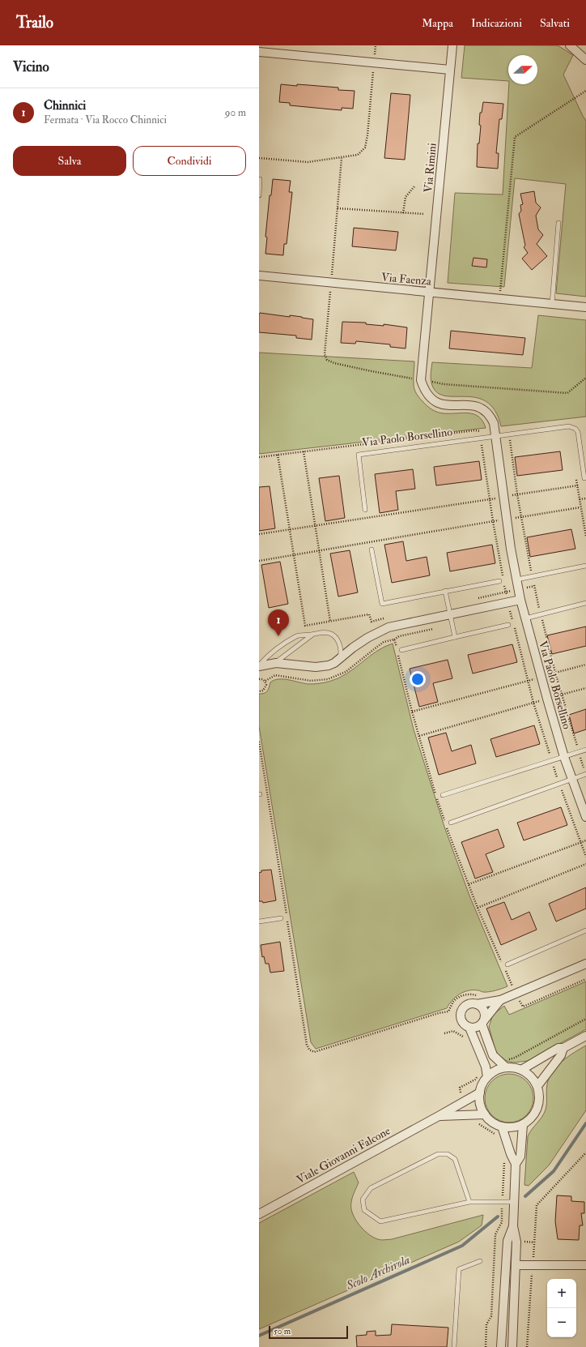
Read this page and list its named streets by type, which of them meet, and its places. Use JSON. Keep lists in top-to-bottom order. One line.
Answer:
{"streets":{"street":["Via Rimini","Via Faenza","Via Paolo Borsellino","Viale Giovanni Falcone"]},"crossings":[["Via Rimini","Via Faenza"]],"water":["Scolo Archirola"],"scale_bar":"50 m","north":"right","page":{"header":"Trailo","nav":["Mappa","Indicazioni","Salvati"],"heading":"Vicino","list":[{"mark":"1","name":"Chinnici","note":"Fermata · Via Rocco Chinnici","value":"90 m"}],"buttons":["Salva","Condividi"],"pins":"1","map_buttons":["+","−"],"scale":"50 m"}}
